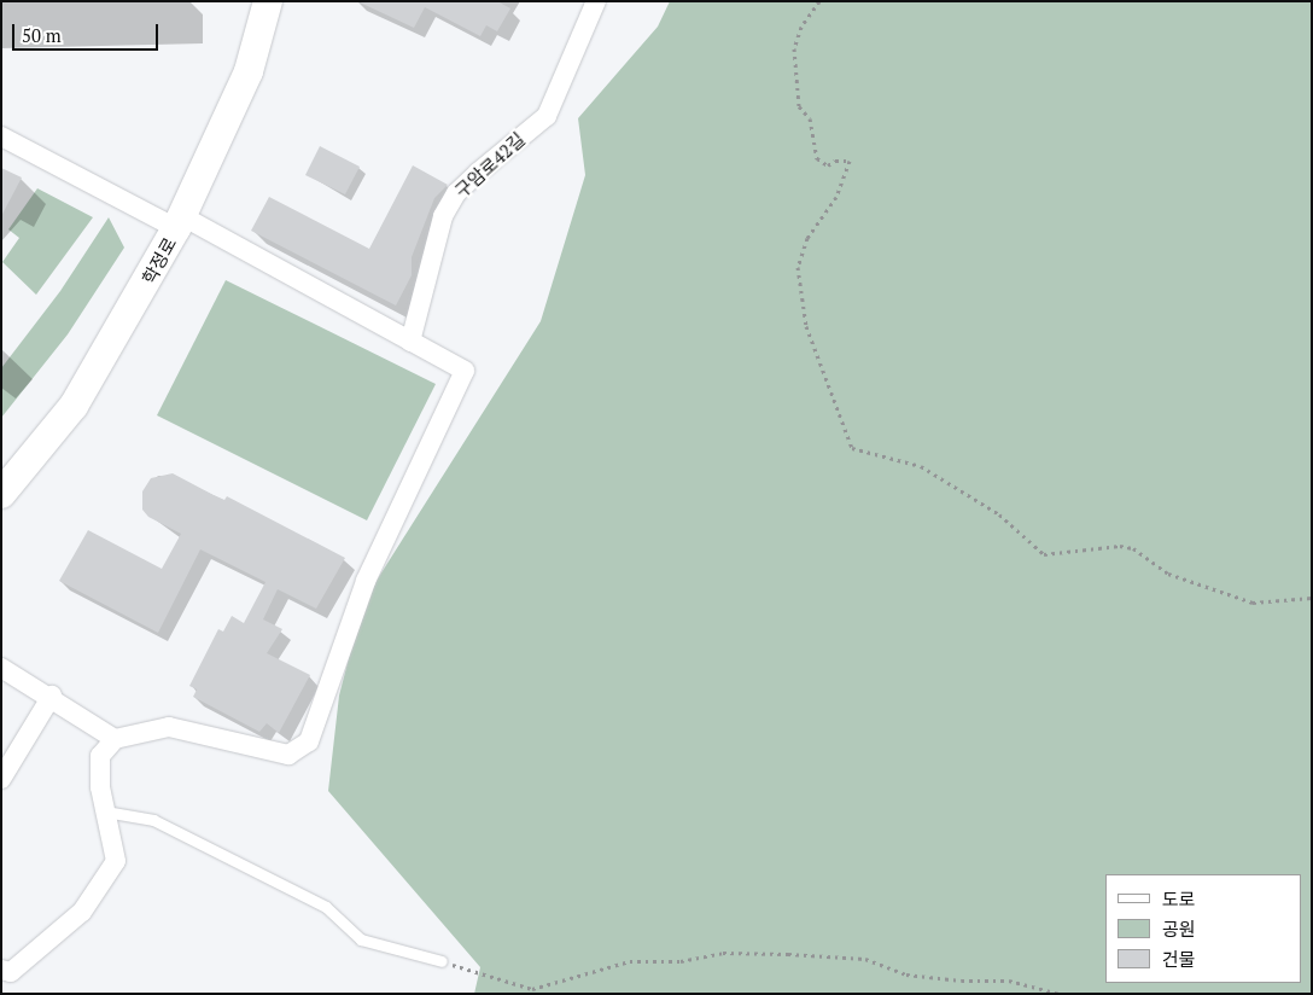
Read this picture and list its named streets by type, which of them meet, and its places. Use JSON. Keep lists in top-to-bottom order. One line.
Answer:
{"streets":{"main road":["학정로"],"street":["구암로42길"]},"legend":["도로","공원","건물"],"scale_bar":"50 m"}
